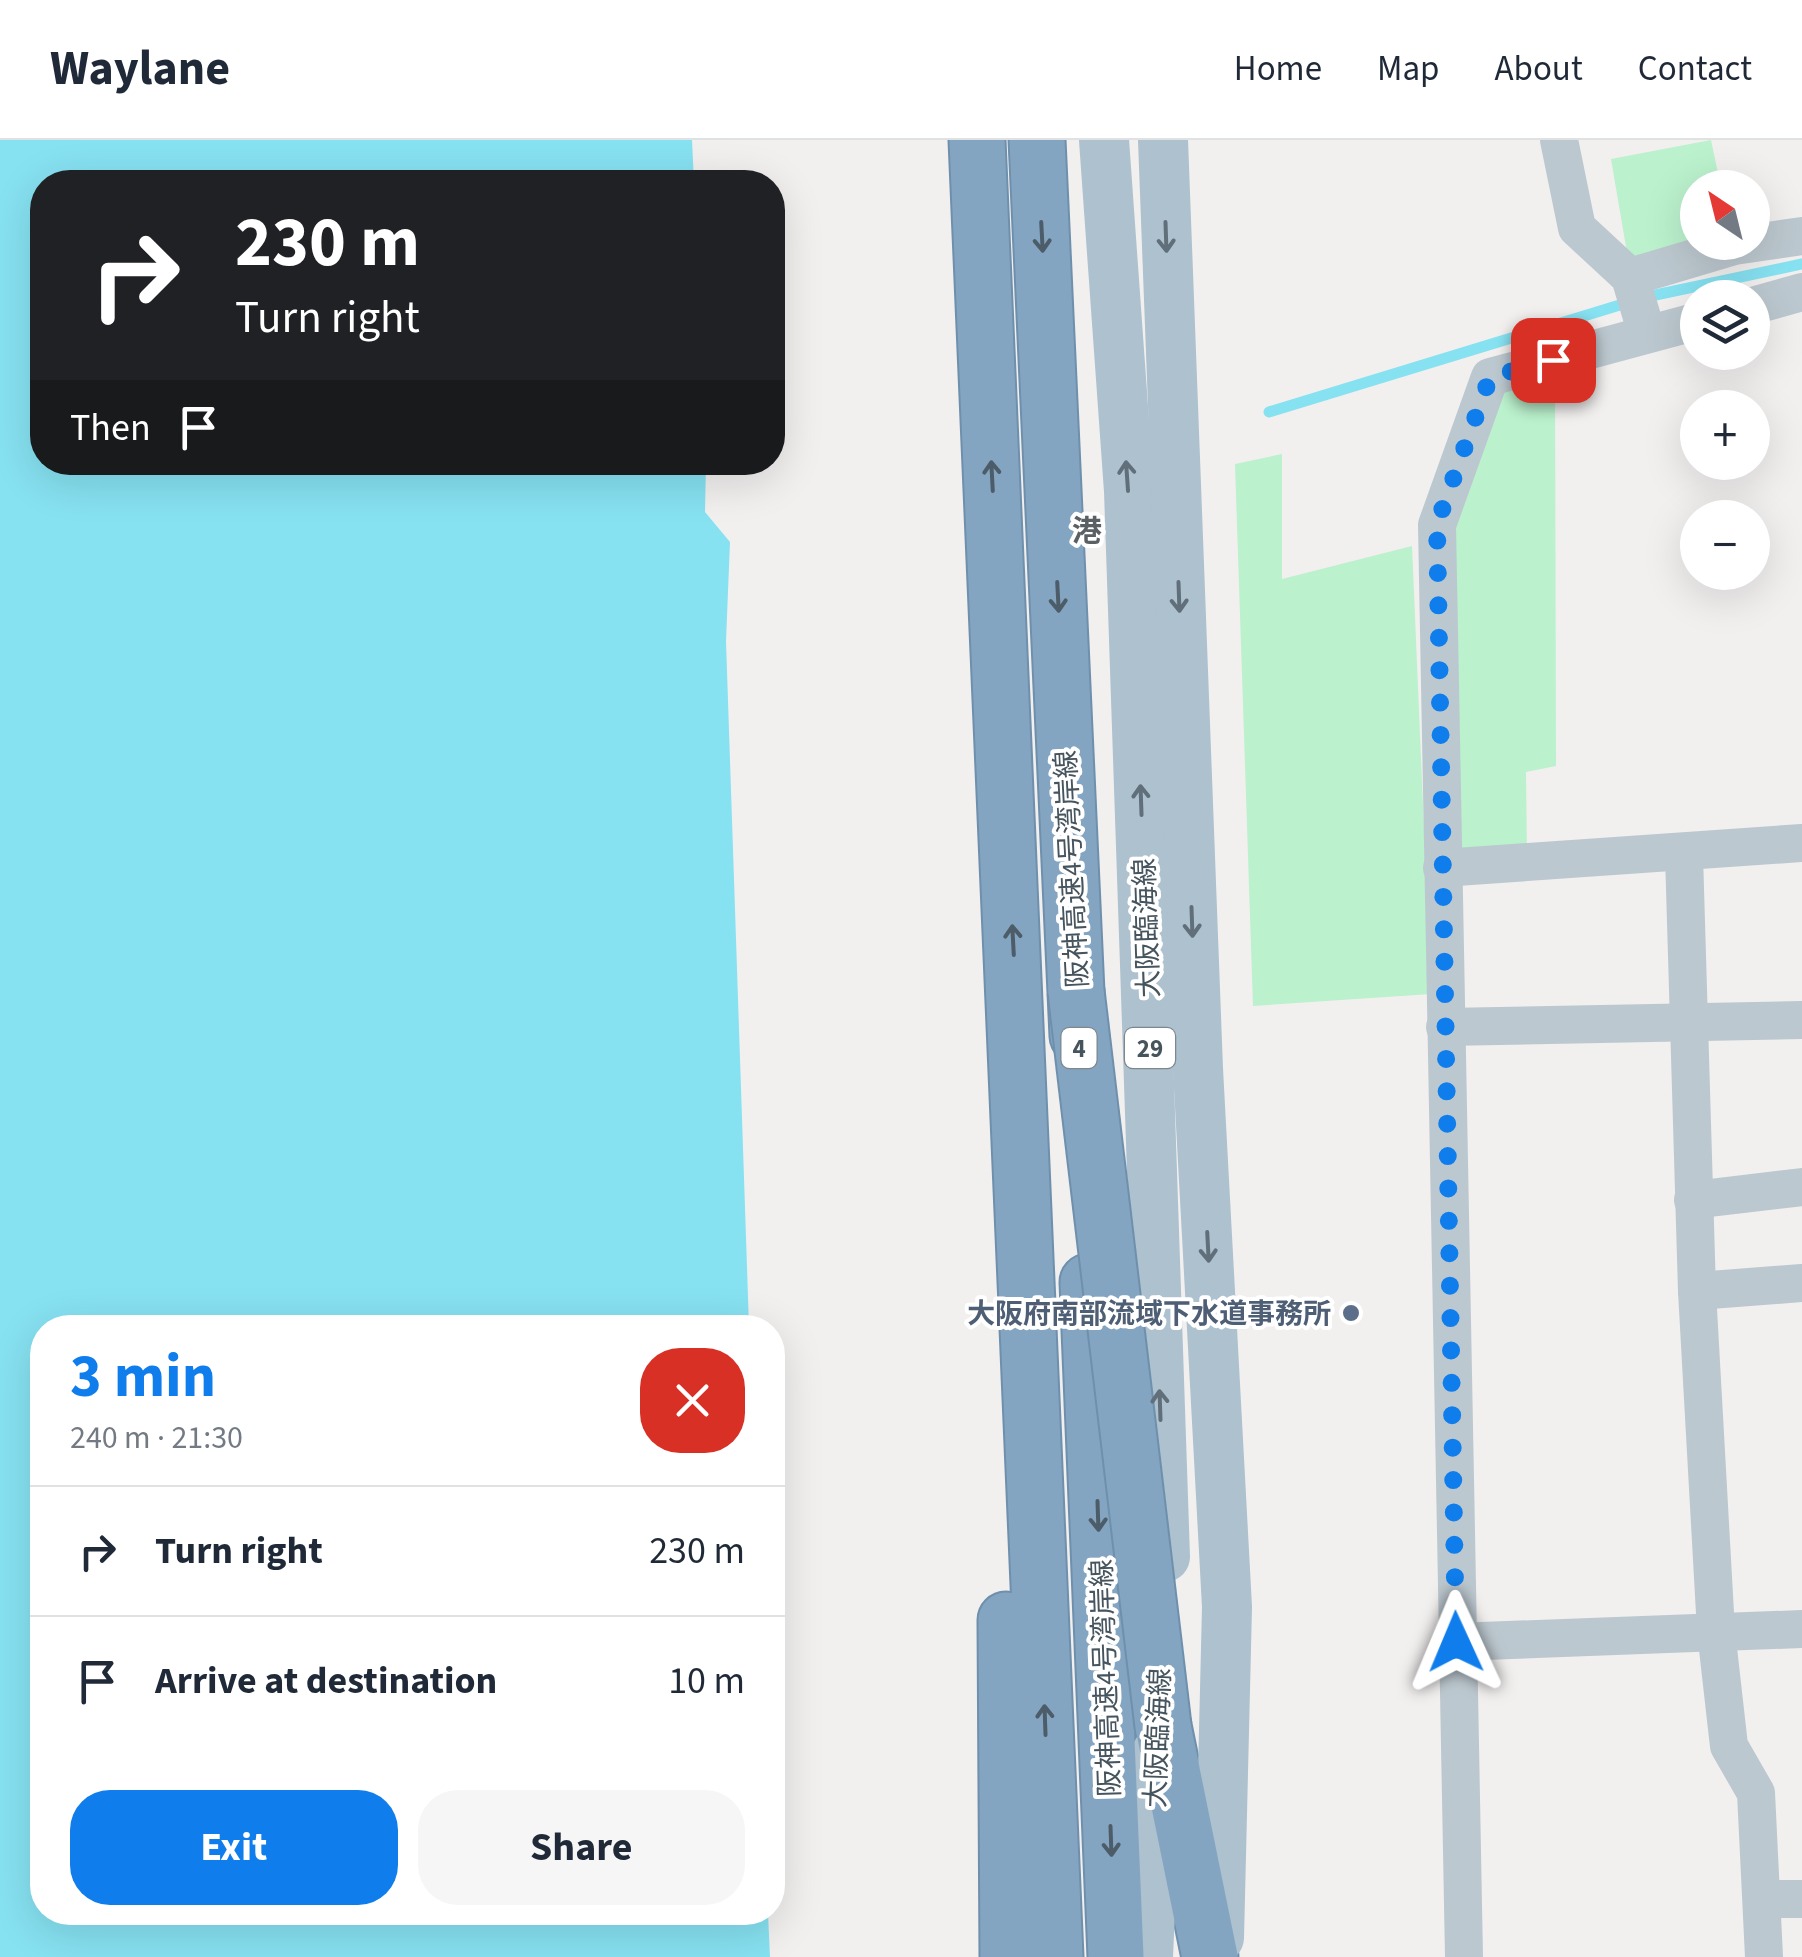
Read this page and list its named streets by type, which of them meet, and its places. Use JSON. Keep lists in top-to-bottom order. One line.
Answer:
{"streets":{"highway":["阪神高速4号湾岸線","4"],"main road":["大阪臨海線","29"]},"districts":["港"],"places":["大阪府南部流域下水道事務所"],"north":"top left","page":{"header":"Waylane","nav":["Home","Map","About","Contact"],"map_buttons":["+","−"],"turn":["230 m","Turn right"],"then":"Then","heading":["3 min","240 m · 21:30"],"list":[{"name":"Turn right","value":"230 m"},{"name":"Arrive at destination","value":"10 m"}],"buttons":["Exit","Share"]}}
